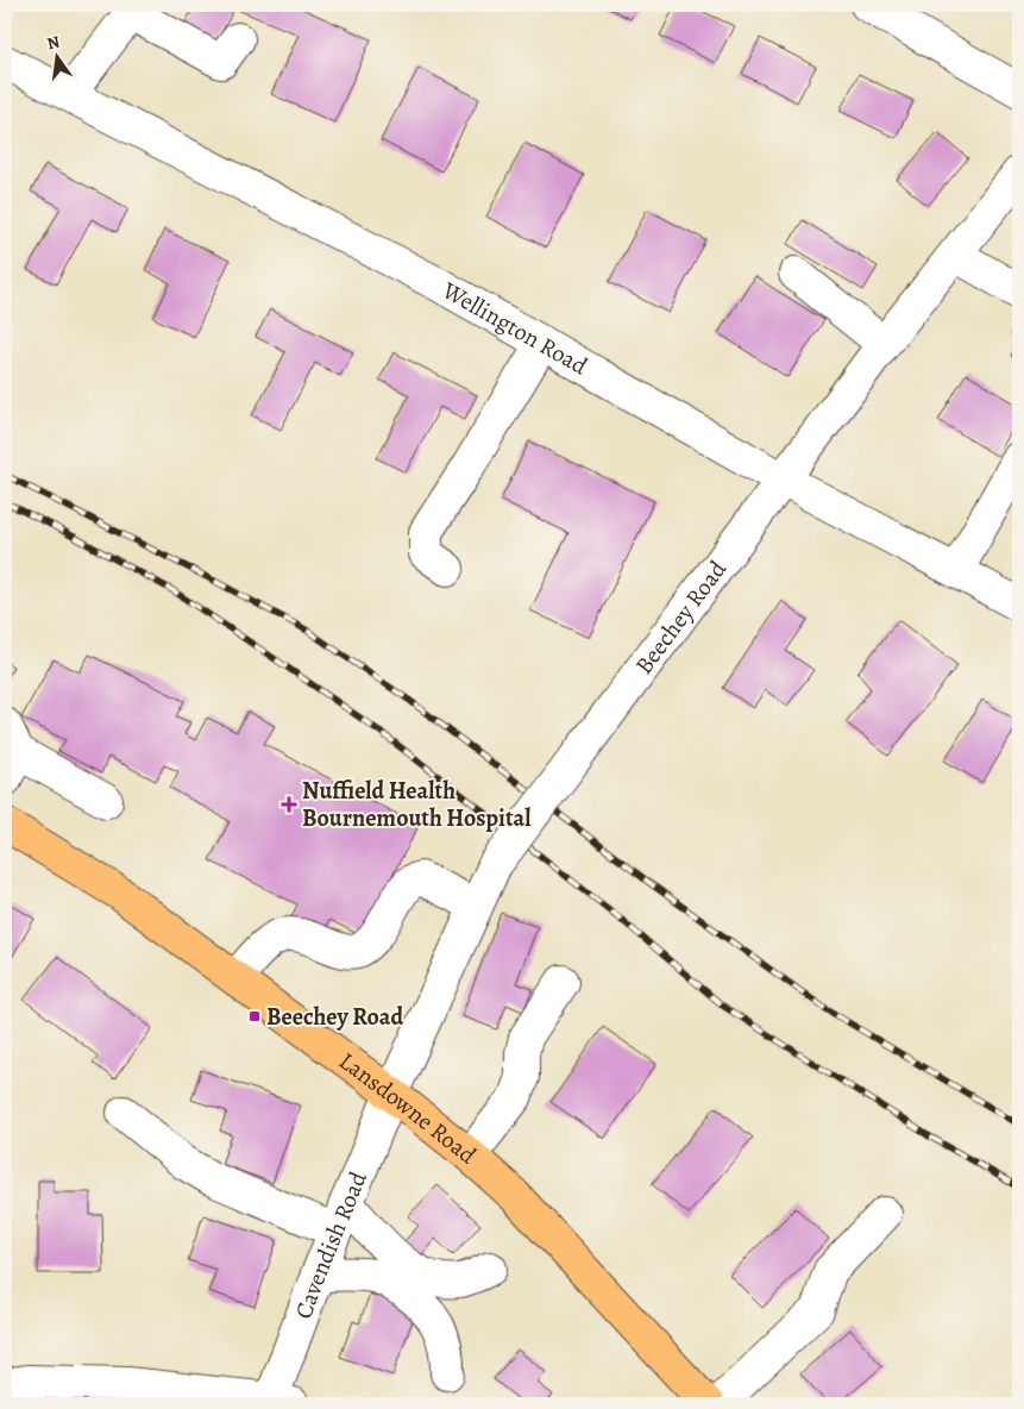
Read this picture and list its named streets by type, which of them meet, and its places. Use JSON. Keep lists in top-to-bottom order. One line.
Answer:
{"streets":{"main road":["Lansdowne Road"],"street":["Wellington Road","Beechey Road","Cavendish Road"]},"crossings":[["Wellington Road","Beechey Road"],["Beechey Road","Lansdowne Road"],["Beechey Road","Cavendish Road"],["Lansdowne Road","Cavendish Road"]],"places":{"health":["Nuffield Health Bournemouth Hospital"],"transit":["Beechey Road"]},"north":"top"}
